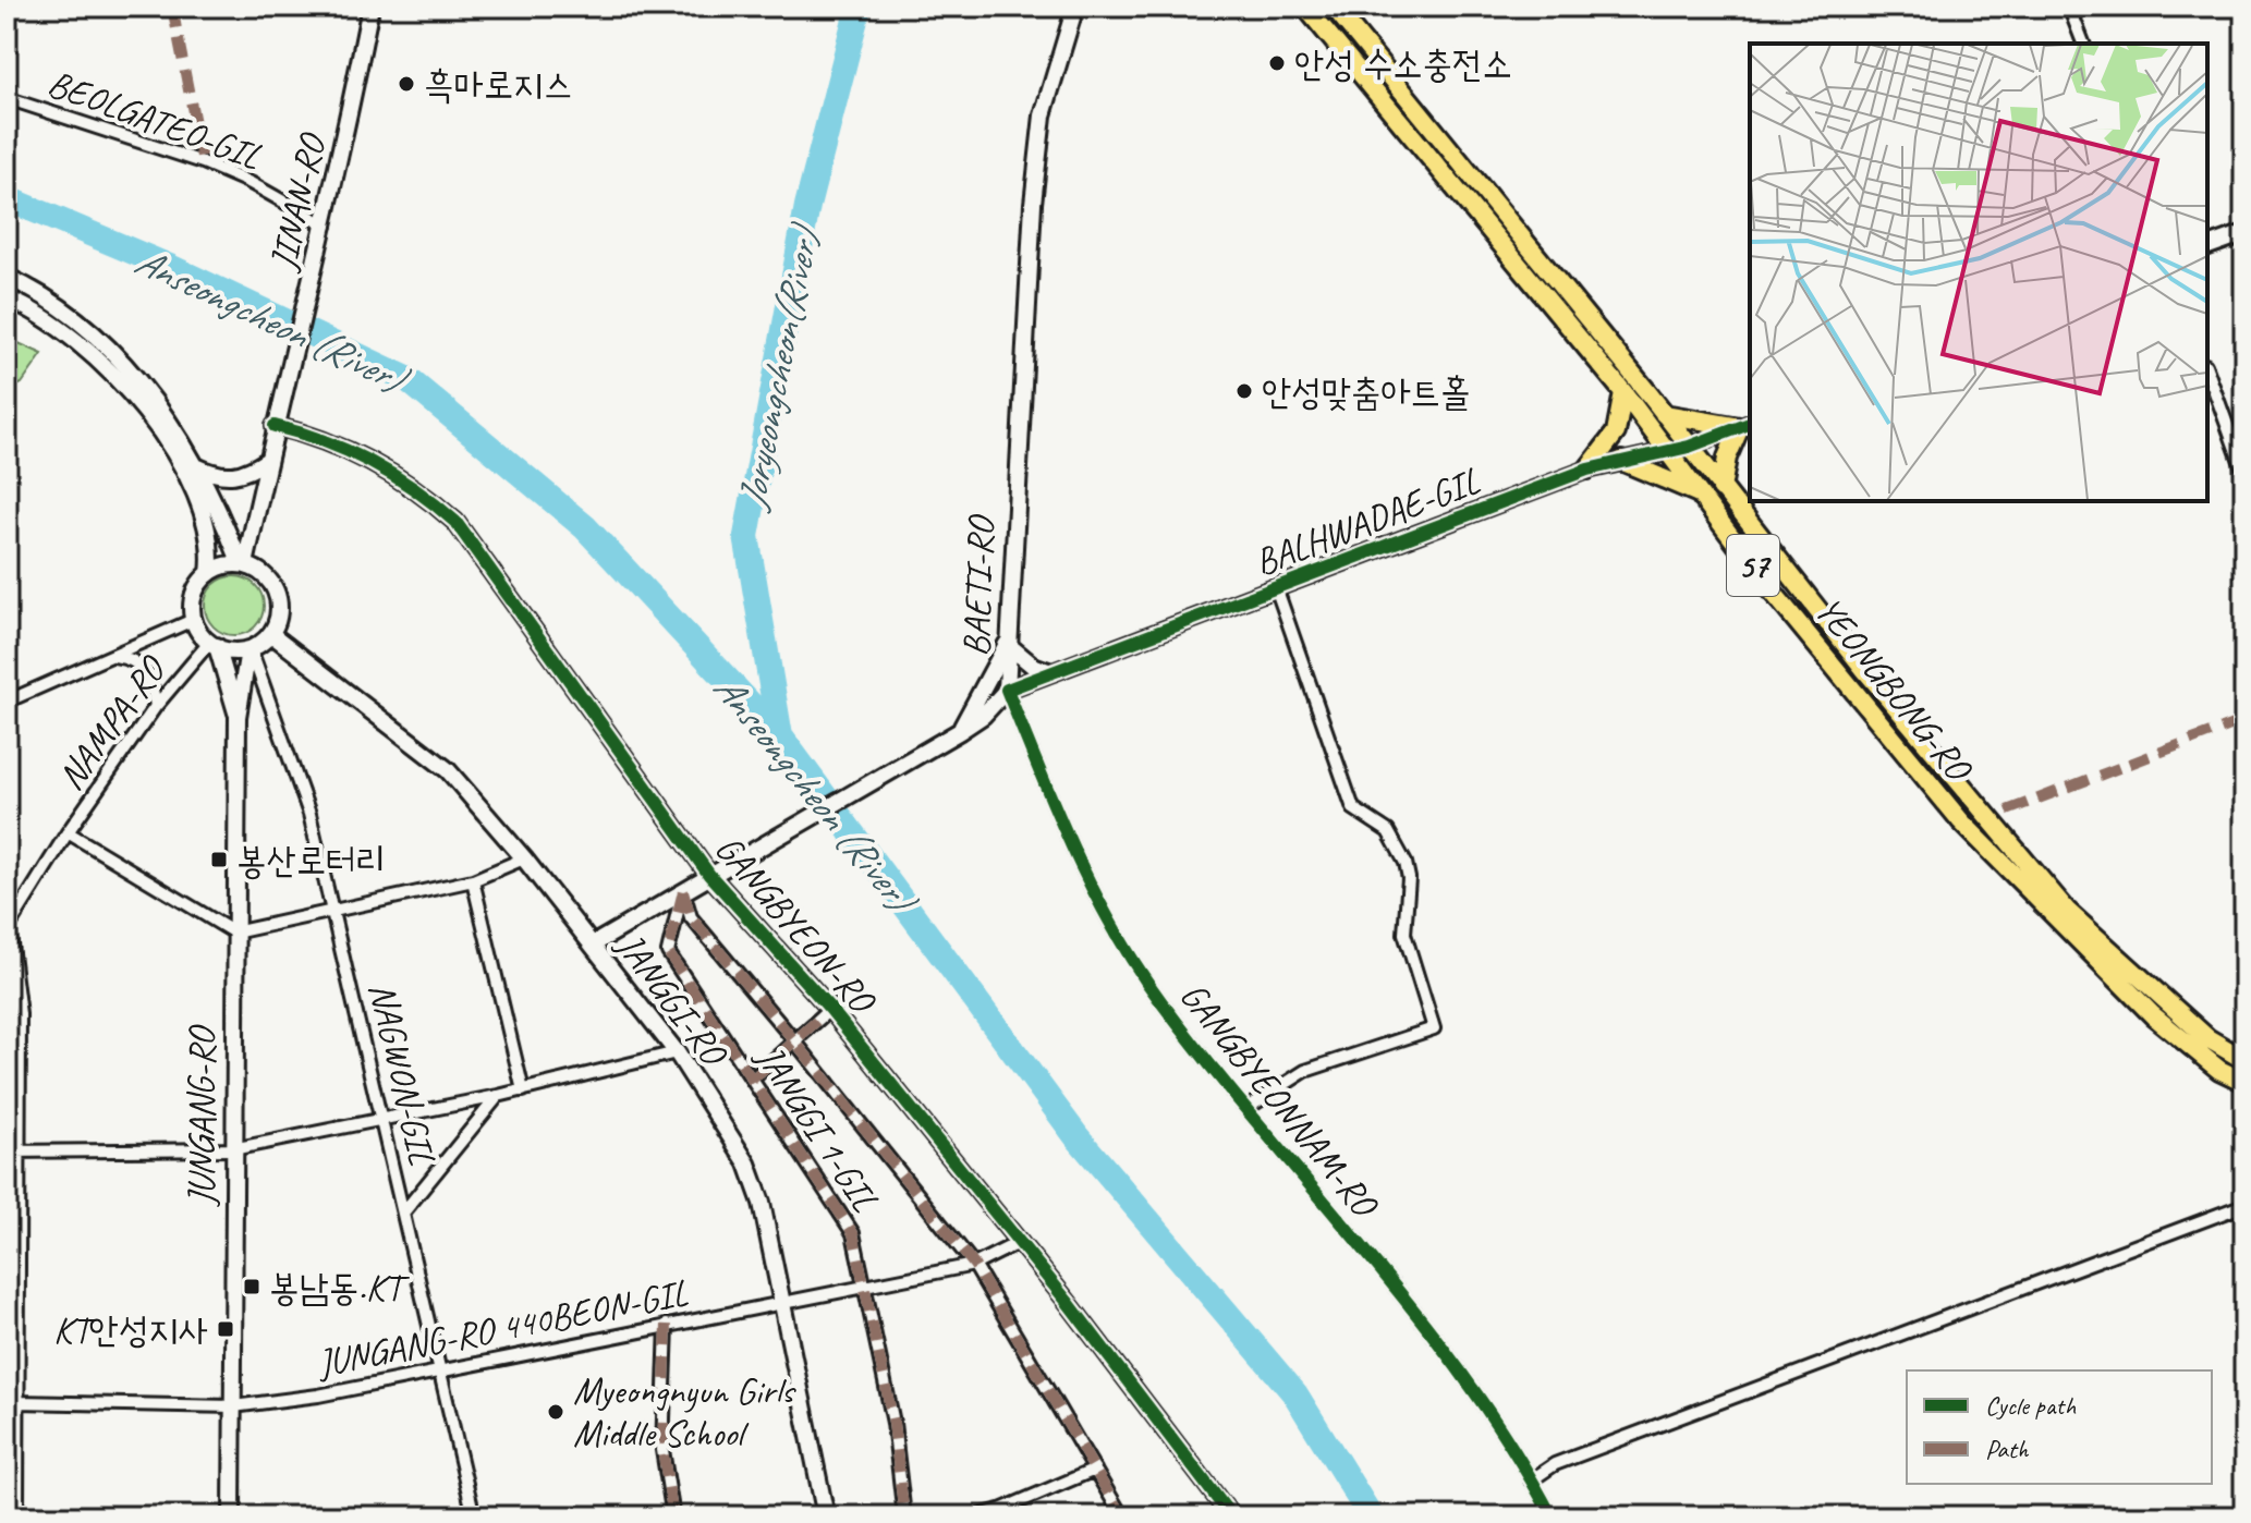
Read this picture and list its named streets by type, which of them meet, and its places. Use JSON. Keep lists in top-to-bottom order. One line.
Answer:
{"streets":{"main road":["JINAN-RO","BALHWADAE-GIL","57","BAETI-RO","YEONGBONG-RO","GANGBYEON-RO","JANGGI-RO","JUNGANG-RO"],"street":["BEOLGATEO-GIL","NAMPA-RO","NAGWON-GIL","GANGBYEONNAM-RO","JANGGI 1-GIL","JUNGANG-RO 440BEON-GIL"]},"crossings":[["BEOLGATEO-GIL","JINAN-RO"],["JINAN-RO","NAMPA-RO"],["JINAN-RO","GANGBYEON-RO"],["JINAN-RO","JANGGI-RO"],["JINAN-RO","NAGWON-GIL"],["JINAN-RO","JUNGANG-RO"],["BALHWADAE-GIL","BAETI-RO"],["BALHWADAE-GIL","YEONGBONG-RO"],["BALHWADAE-GIL","GANGBYEONNAM-RO"],["BAETI-RO","GANGBYEON-RO"],["BAETI-RO","JANGGI-RO"],["BAETI-RO","GANGBYEONNAM-RO"],["BAETI-RO","JANGGI 1-GIL"],["NAMPA-RO","JANGGI-RO"],["NAMPA-RO","NAGWON-GIL"],["NAMPA-RO","JUNGANG-RO"],["GANGBYEON-RO","JUNGANG-RO 440BEON-GIL"],["JANGGI-RO","NAGWON-GIL"],["JANGGI-RO","JUNGANG-RO"],["JANGGI-RO","JUNGANG-RO 440BEON-GIL"],["NAGWON-GIL","JUNGANG-RO"],["NAGWON-GIL","JUNGANG-RO 440BEON-GIL"],["JUNGANG-RO","JUNGANG-RO 440BEON-GIL"],["JANGGI 1-GIL","JUNGANG-RO 440BEON-GIL"]],"water":["Anseongcheon (River)","Joryeongcheon(River)"],"places":{"other":["안성 수소충전소","흑마로지스","안성맞춤아트홀","Myeongnyun Girls Middle School"],"transit":["봉산로터리","봉남동.KT","KT안성지사"]},"legend":["Cycle path","Path"]}
